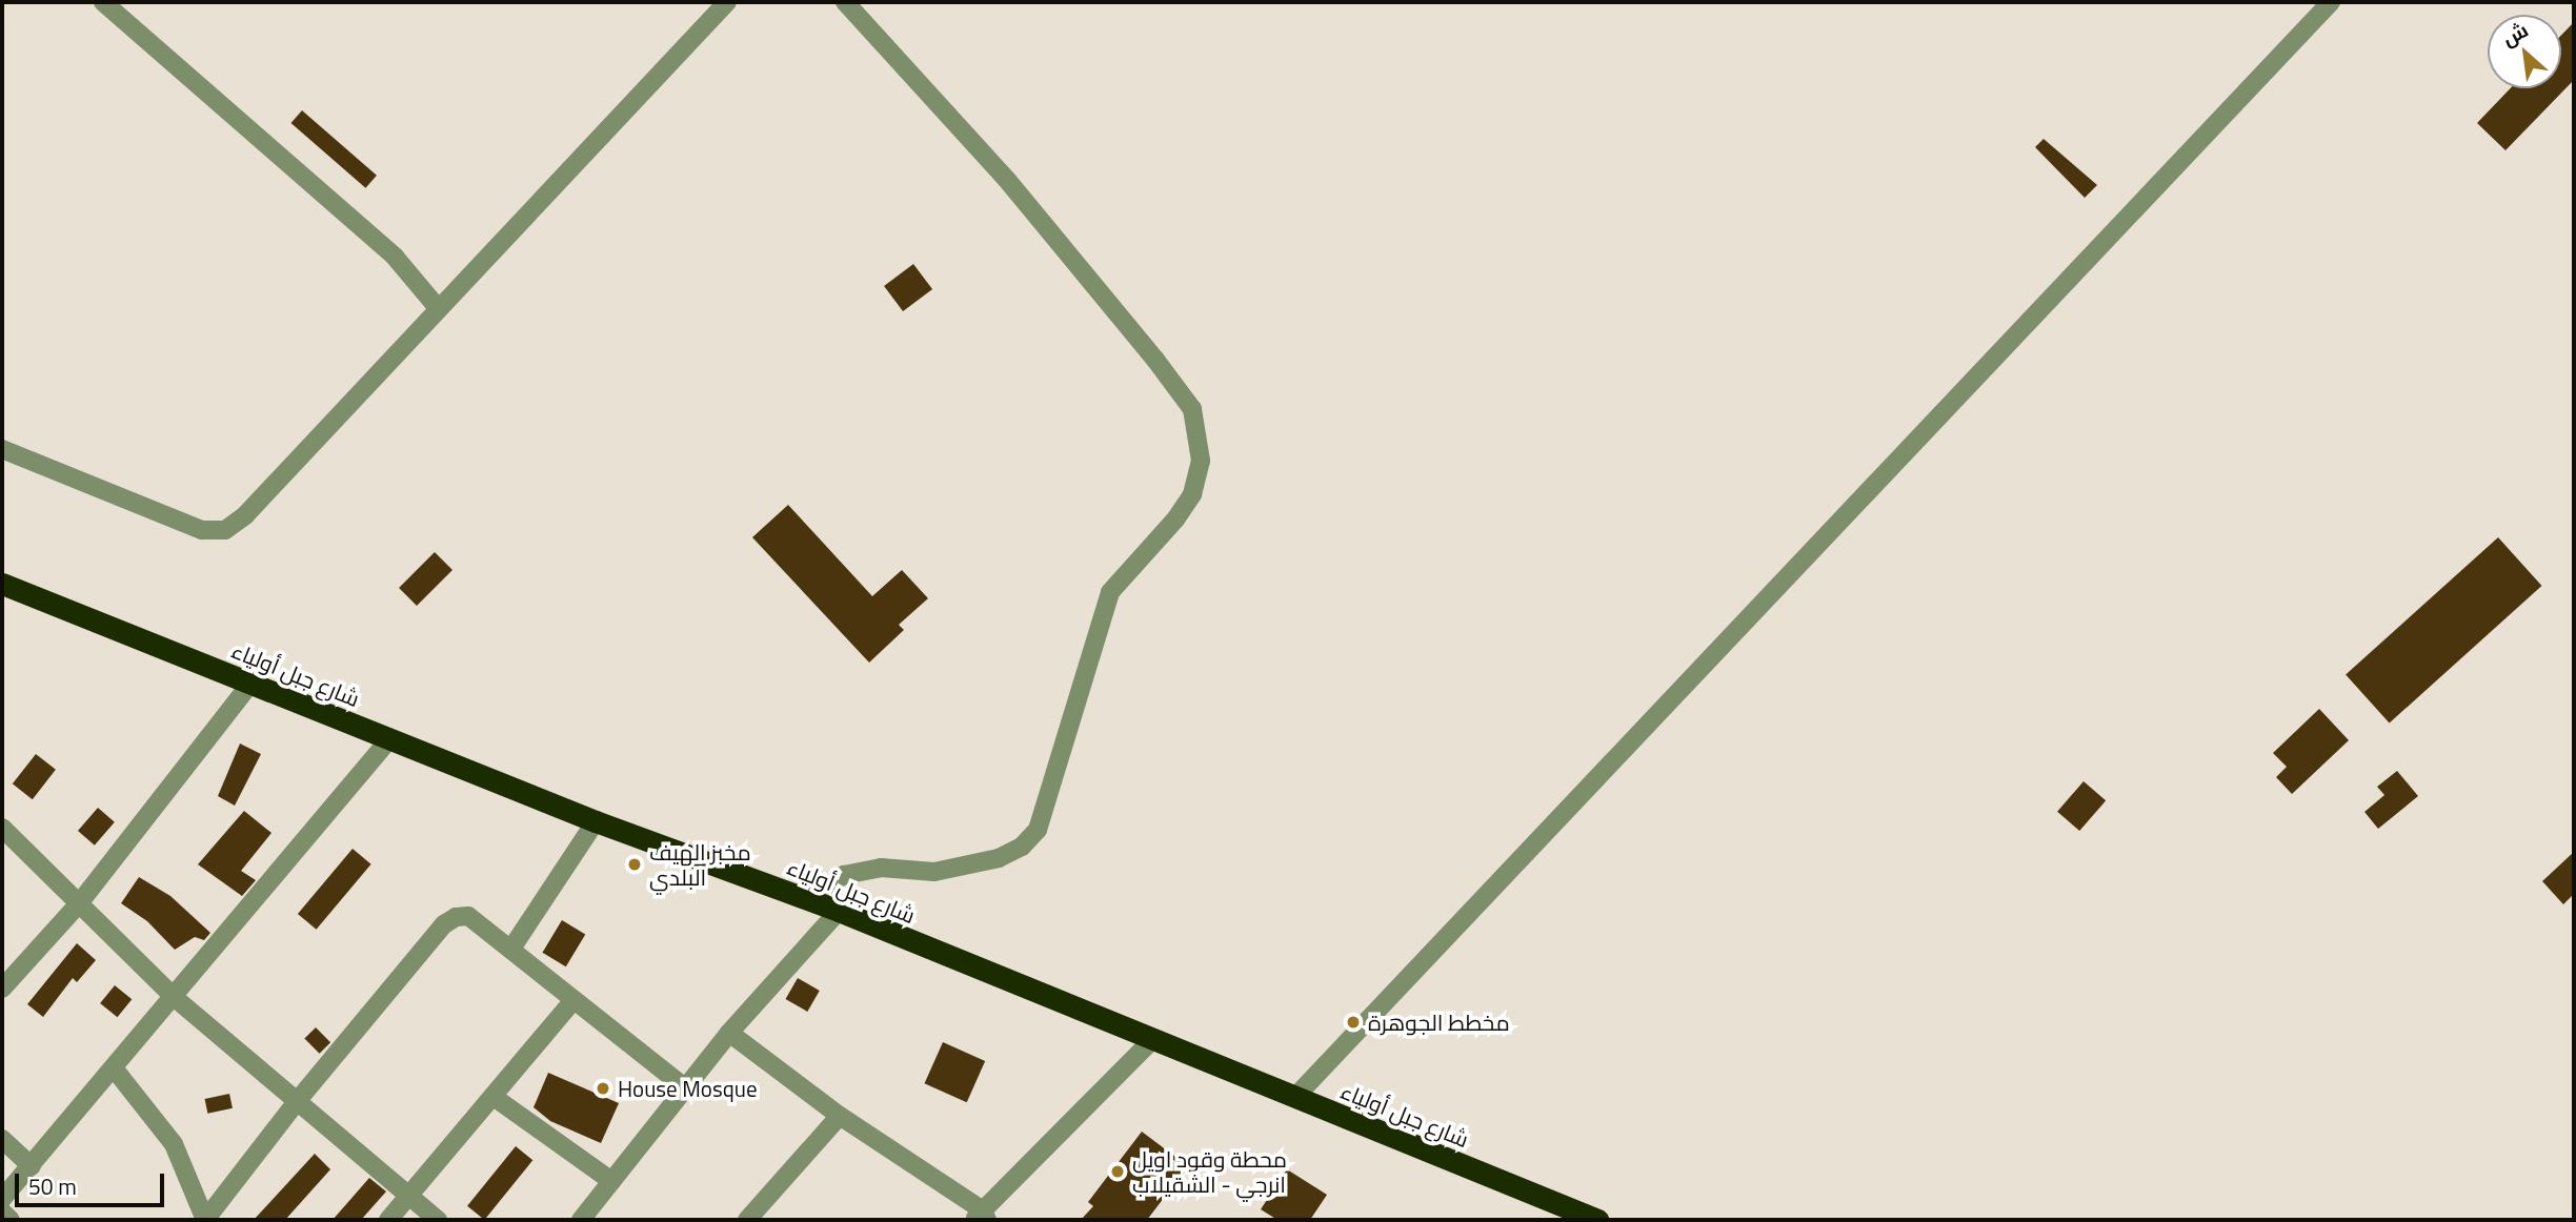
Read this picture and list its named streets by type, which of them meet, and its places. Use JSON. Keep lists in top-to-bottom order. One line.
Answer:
{"streets":{"highway":["شارع جبل أولياء"]},"places":["مخبز الهيف البلدي","مخطط الجوهرة","House Mosque","محطة وقود اويل انرجي - الشقيلاب"],"scale_bar":"50 m","north":"top left"}
